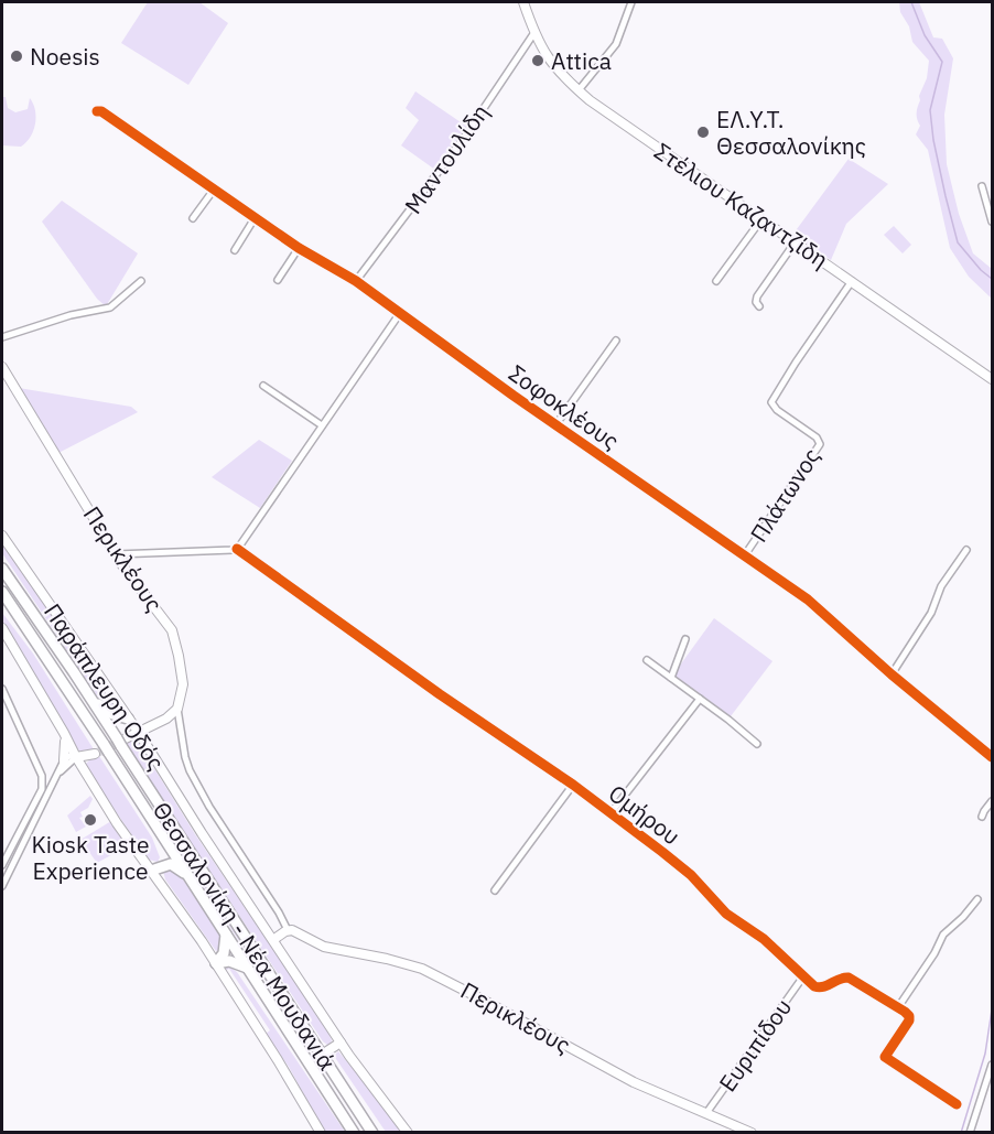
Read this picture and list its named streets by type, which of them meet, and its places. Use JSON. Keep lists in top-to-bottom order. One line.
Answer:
{"streets":{"highway":["Θεσσαλονίκη - Νέα Μουδανιά"],"street":["Μαντουλίδη","Στέλιου Καζαντζίδη","Σοφοκλέους","Πλάτωνος","Περικλέους","Παράπλευρη Οδός","Ομήρου","Ευριπίδου"]},"crossings":[["Μαντουλίδη","Στέλιου Καζαντζίδη"],["Μαντουλίδη","Σοφοκλέους"],["Στέλιου Καζαντζίδη","Πλάτωνος"],["Σοφοκλέους","Πλάτωνος"],["Περικλέους","Ευριπίδου"],["Ομήρου","Ευριπίδου"]],"places":["Noesis","Attica","ΕΛ.Υ.Τ. Θεσσαλονίκης","Kiosk Taste Experience"]}
